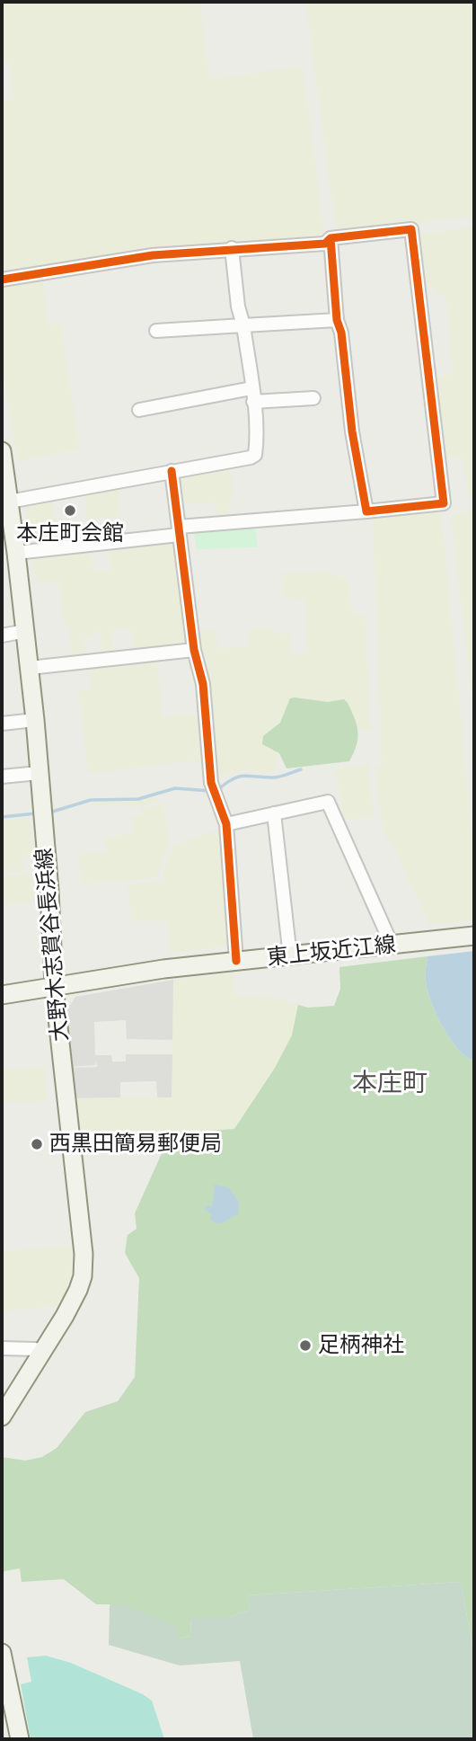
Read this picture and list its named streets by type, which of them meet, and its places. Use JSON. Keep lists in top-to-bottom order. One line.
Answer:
{"streets":{"main road":["大野木志賀谷長浜線","東上坂近江線"]},"crossings":[["大野木志賀谷長浜線","東上坂近江線"]],"districts":["本庄町"],"places":["本庄町会館","西黒田簡易郵便局","足柄神社"]}
